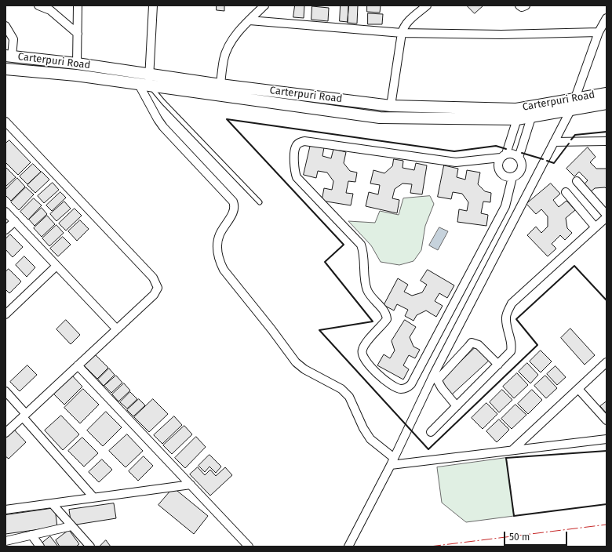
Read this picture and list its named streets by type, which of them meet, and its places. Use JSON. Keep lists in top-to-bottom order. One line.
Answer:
{"streets":{"main road":["Carterpuri Road"]},"scale_bar":"50 m"}
